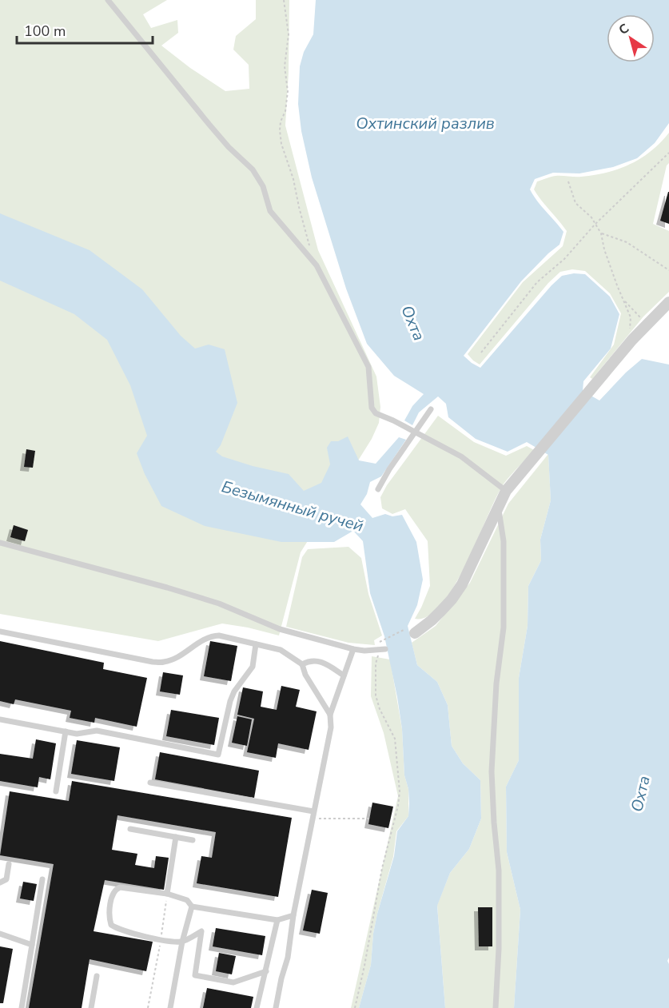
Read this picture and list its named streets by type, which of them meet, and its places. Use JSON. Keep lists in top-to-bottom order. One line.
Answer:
{"water":["Охтинский разлив","Охта","Безымянный ручей"],"scale_bar":"100 m","north":"top left"}
